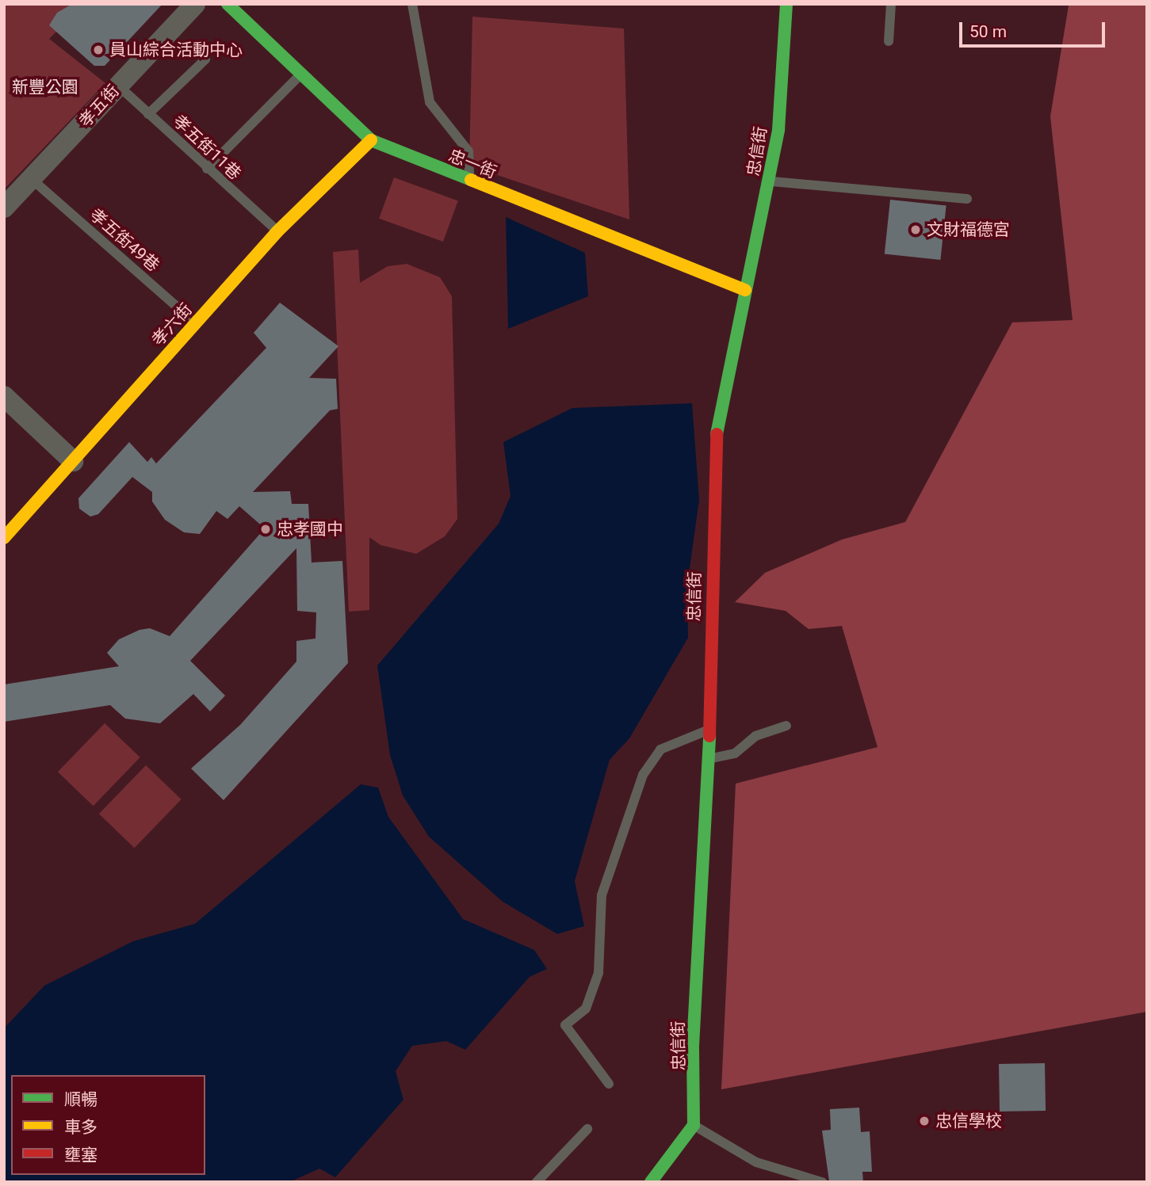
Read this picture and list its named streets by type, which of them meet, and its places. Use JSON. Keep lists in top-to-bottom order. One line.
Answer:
{"streets":{"street":["孝五街","忠信街","忠一街","孝六街"],"lane":["孝五街11巷","孝五街49巷"]},"crossings":[["孝五街","孝五街11巷"],["孝五街","孝五街49巷"],["孝五街11巷","孝六街"],["忠信街","忠一街"],["忠一街","孝六街"],["孝五街49巷","孝六街"]],"parks":["新豐公園"],"places":["員山綜合活動中心","文財福德宮","忠孝國中","忠信學校"],"legend":["順暢","車多","壅塞"],"scale_bar":"50 m"}
